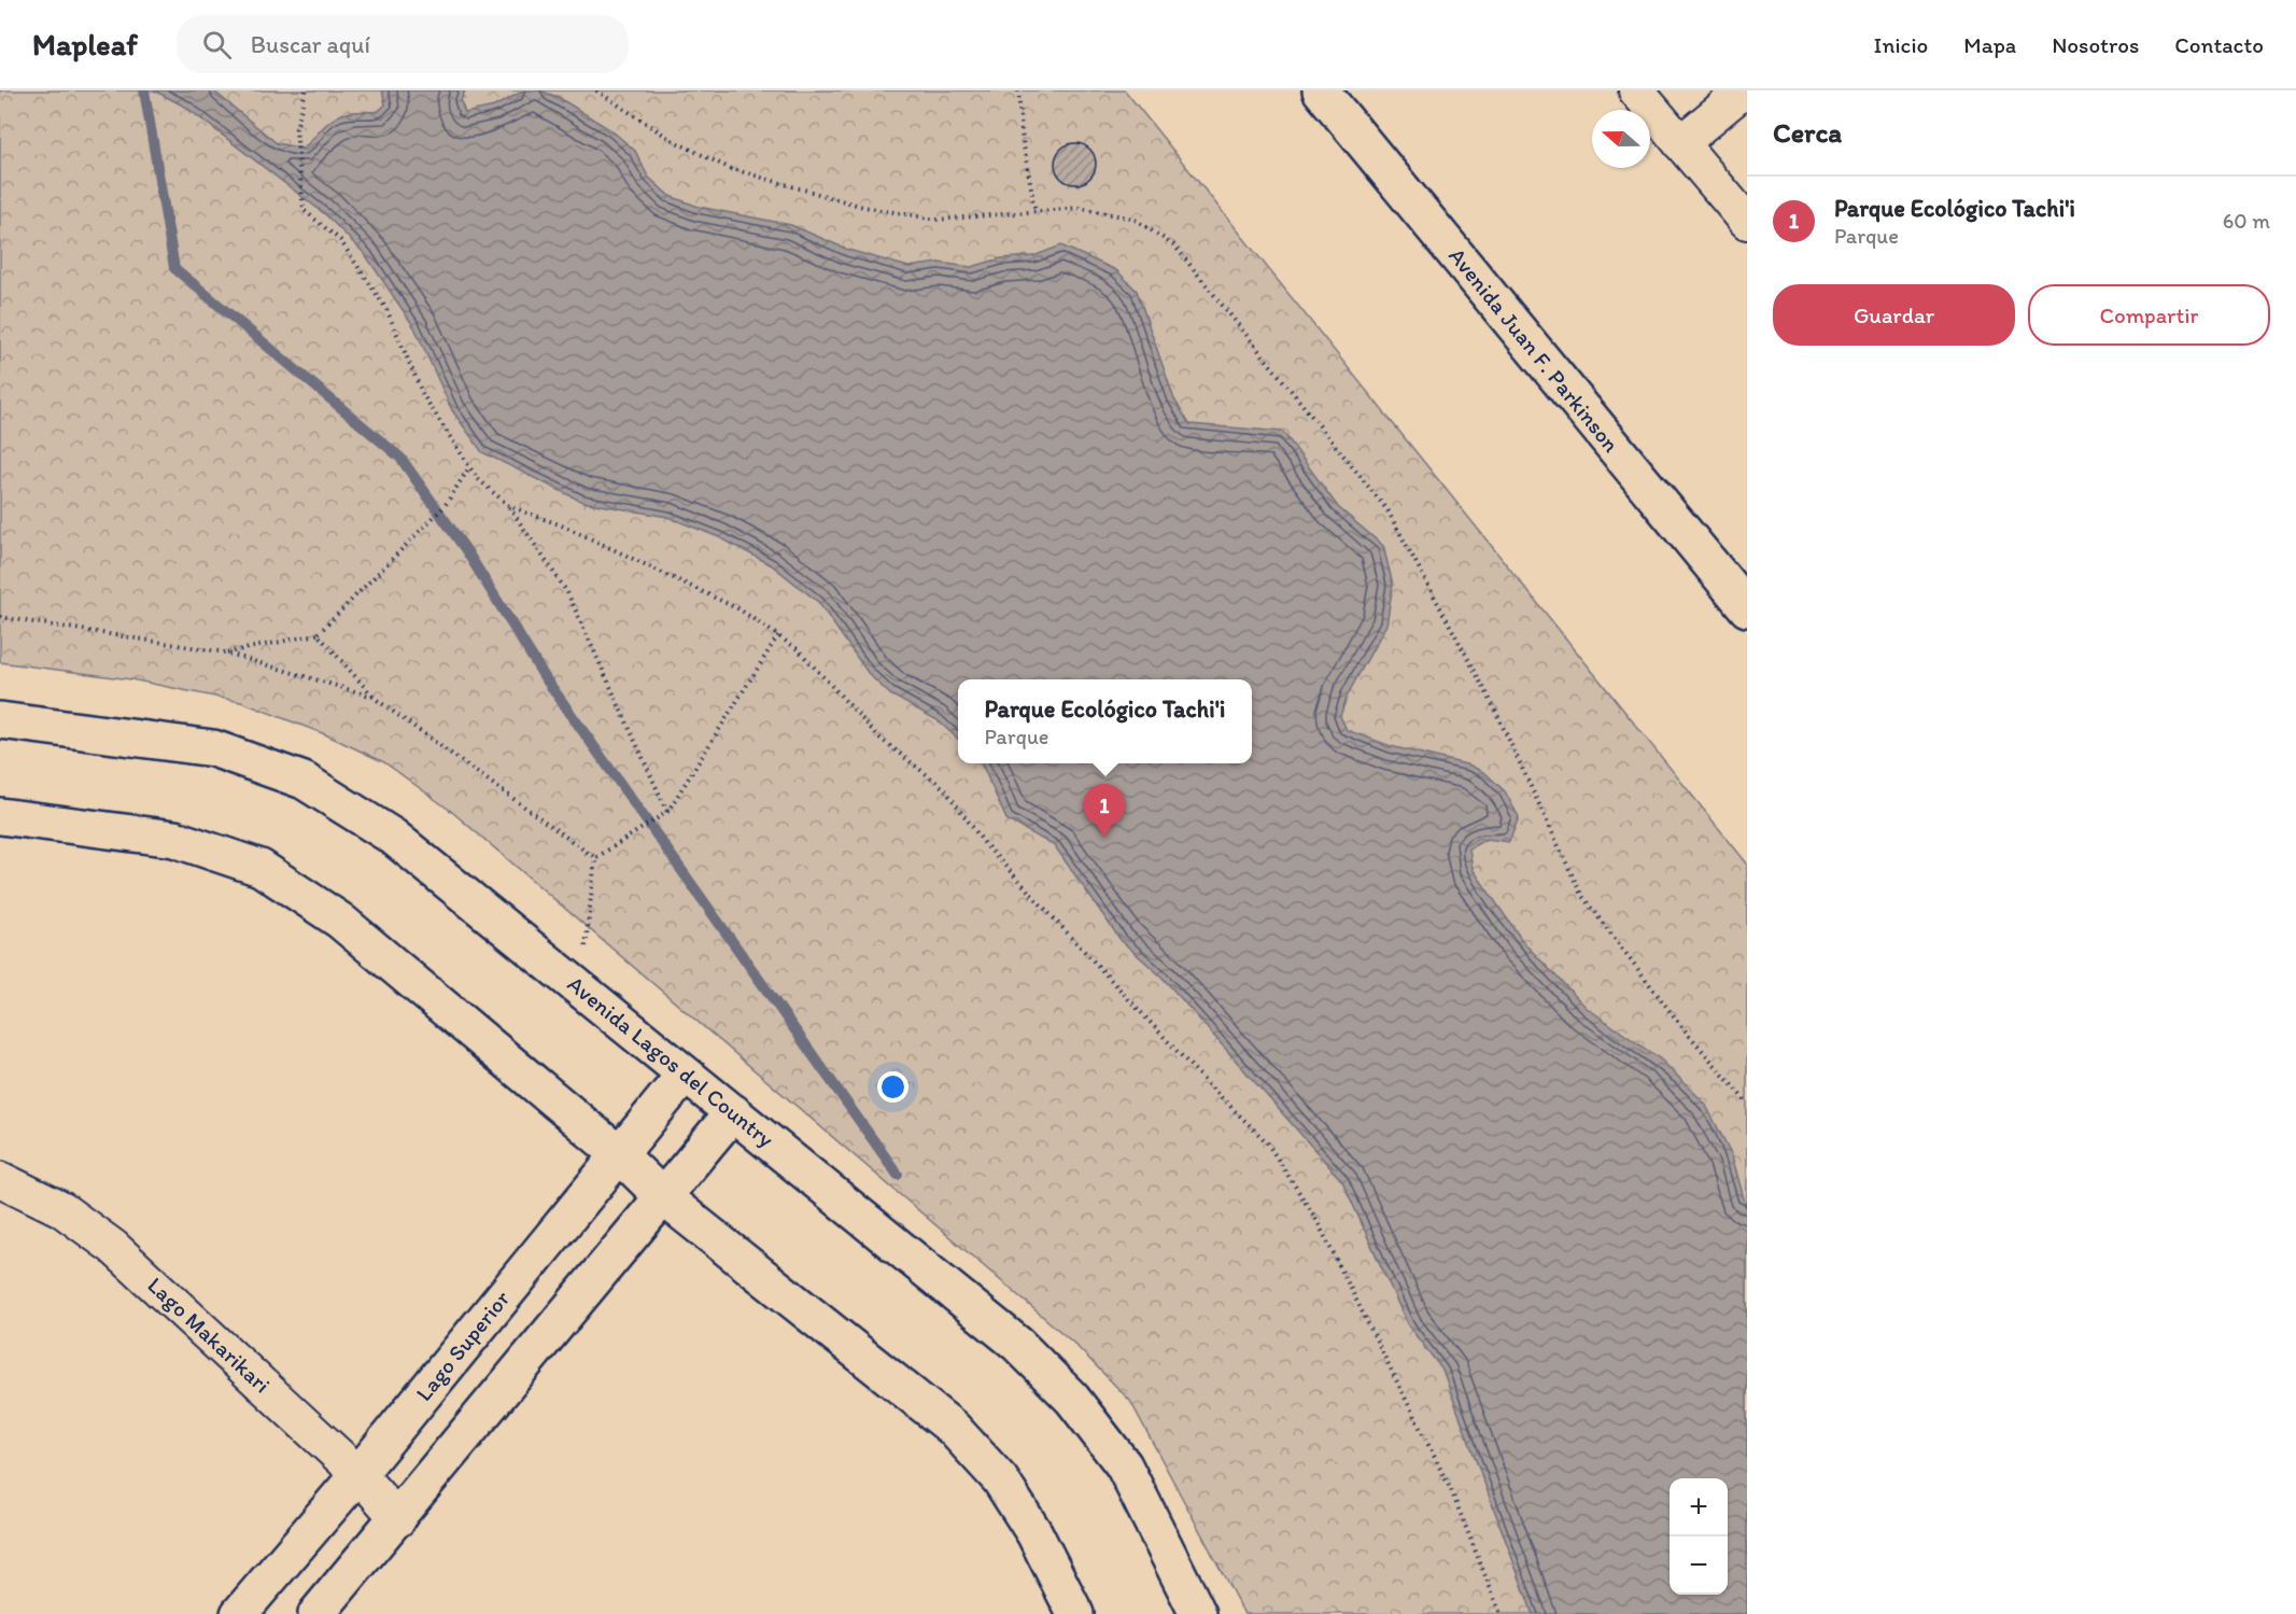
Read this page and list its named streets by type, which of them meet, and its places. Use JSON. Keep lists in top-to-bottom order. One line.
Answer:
{"streets":{"street":["Avenida Juan F. Parkinson","Avenida Lagos del Country","Lago Makarikari","Lago Superior"]},"crossings":[["Avenida Lagos del Country","Lago Superior"],["Lago Makarikari","Lago Superior"]],"north":"left","page":{"header":"Mapleaf","search":"Buscar aquí","nav":["Inicio","Mapa","Nosotros","Contacto"],"heading":"Cerca","list":[{"mark":"1","name":"Parque Ecológico Tachi'i","note":"Parque","value":"60 m"}],"buttons":["Guardar","Compartir"],"popup":["Parque Ecológico Tachi'i","Parque"],"pins":"1","map_buttons":["+","−"]}}
